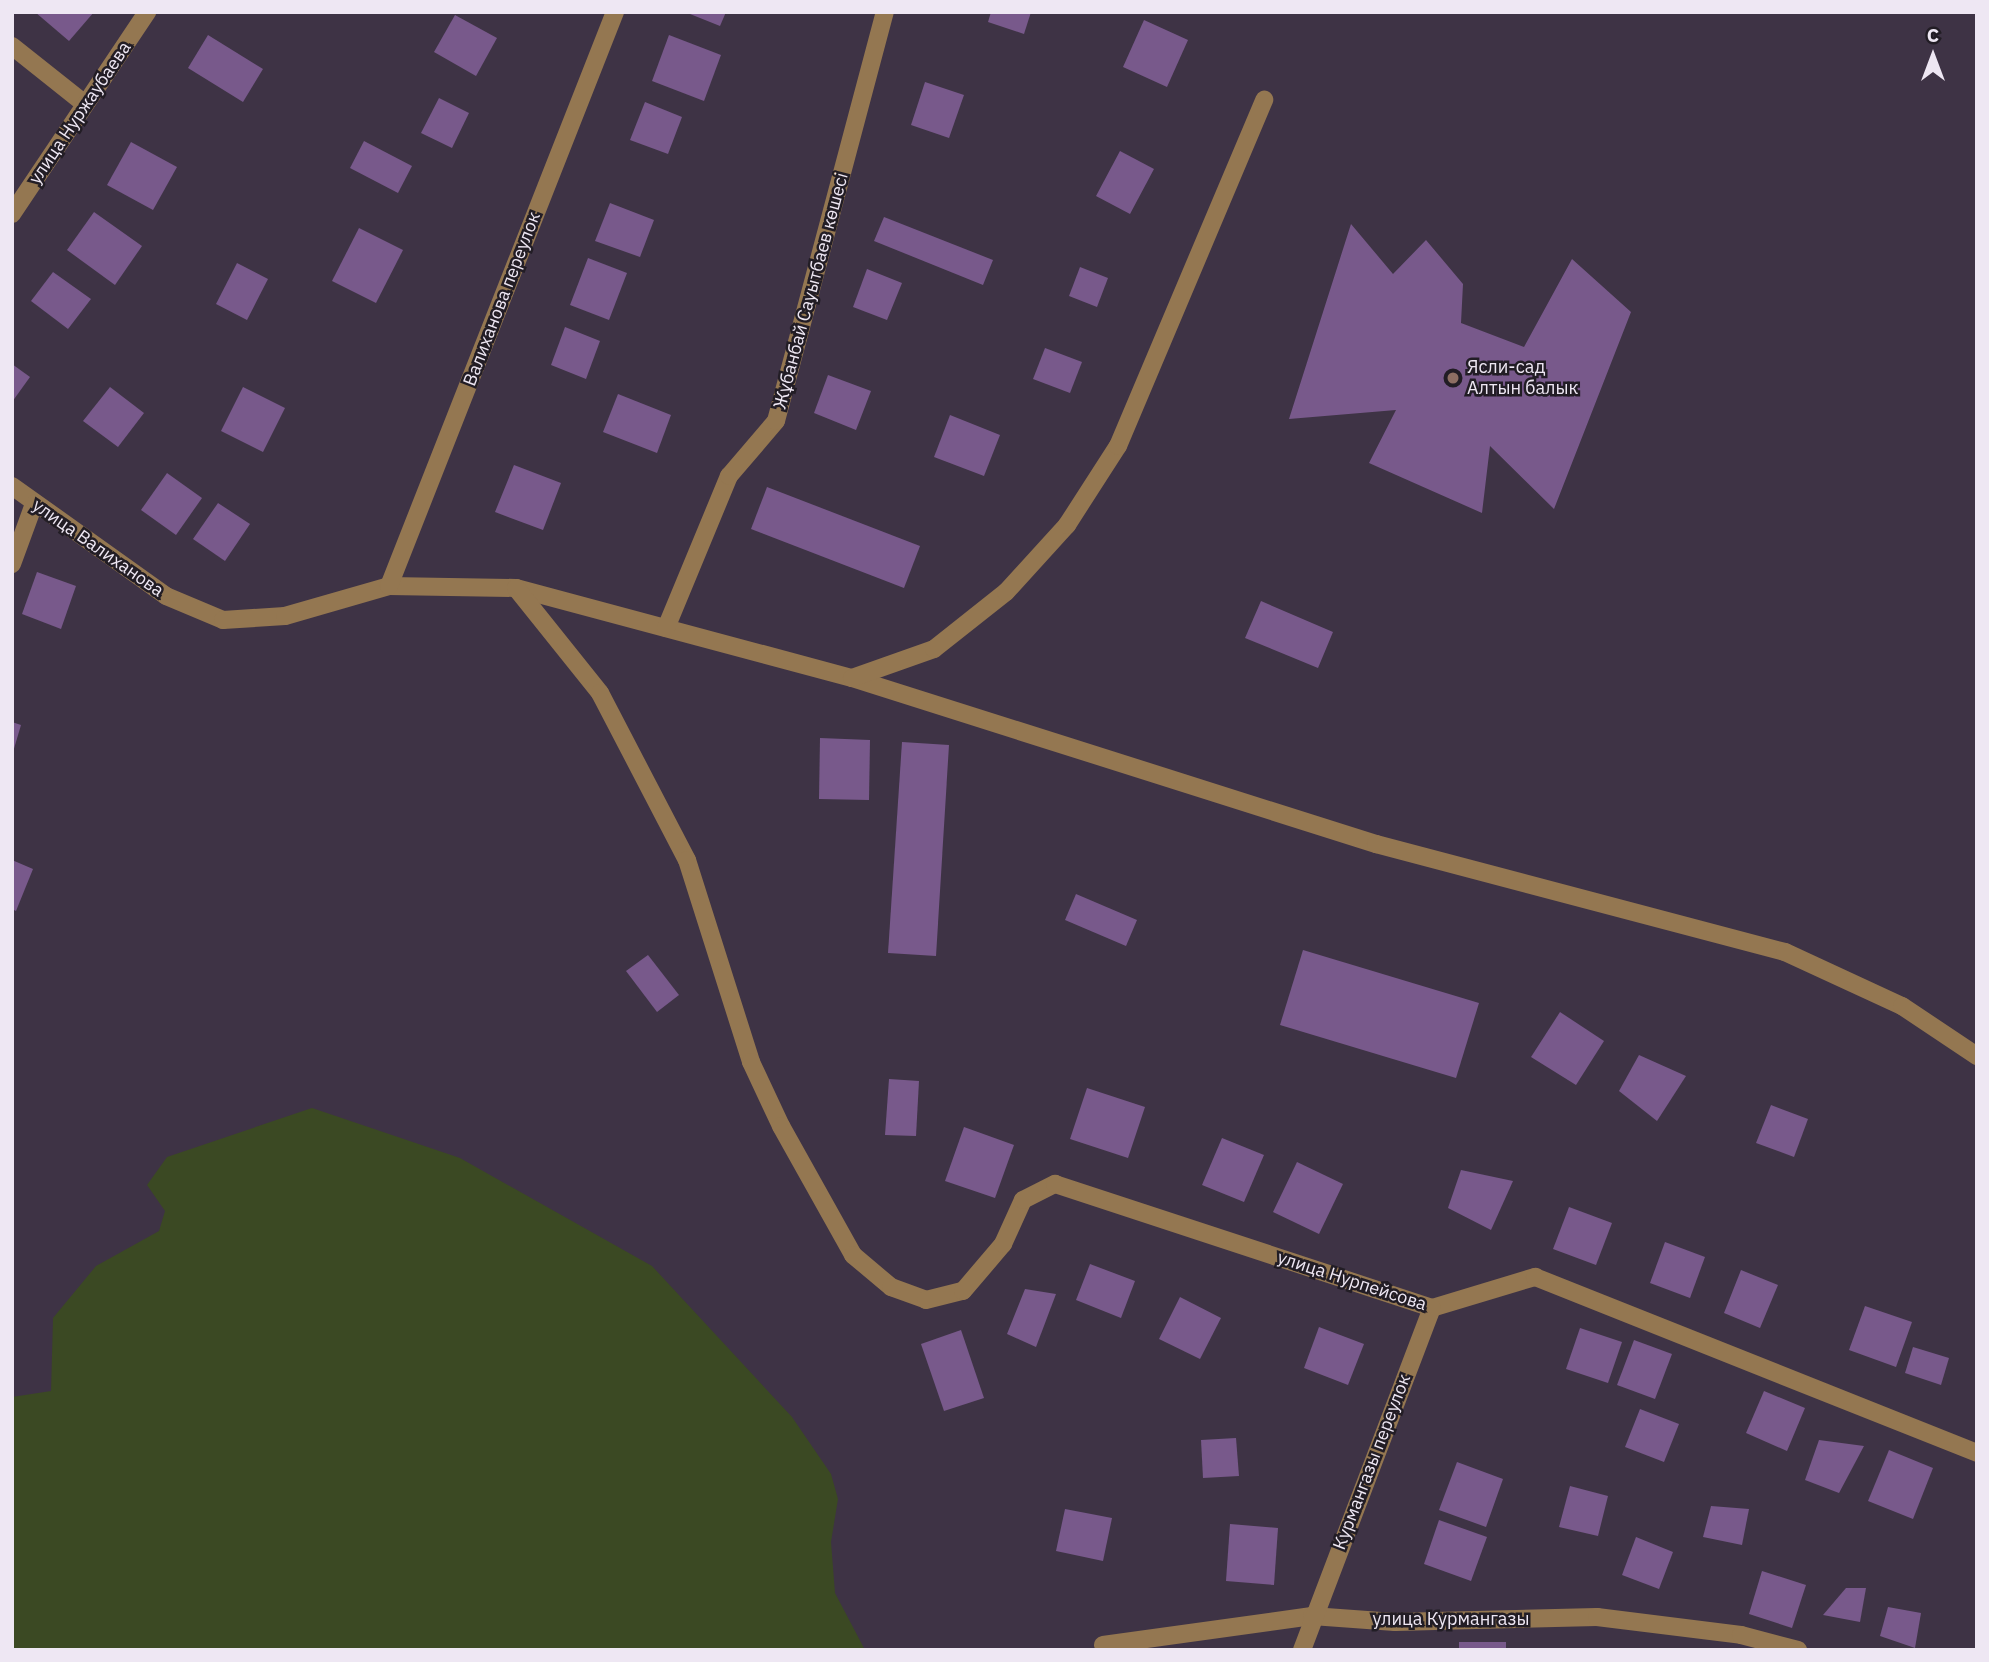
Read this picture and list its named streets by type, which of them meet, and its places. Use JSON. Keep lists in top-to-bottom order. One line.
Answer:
{"streets":{"street":["улица Нуржаубаева","Жұбанбай Сауытбаев көшесі","Валиханова переулок","улица Валиханова","улица Нурпейсова","Курмангазы переулок","улица Курмангазы"]},"crossings":[["Жұбанбай Сауытбаев көшесі","улица Валиханова"],["Валиханова переулок","улица Валиханова"],["улица Валиханова","улица Нурпейсова"],["улица Нурпейсова","Курмангазы переулок"],["Курмангазы переулок","улица Курмангазы"]],"places":["Ясли-сад Алтын балык"],"north":"top"}
